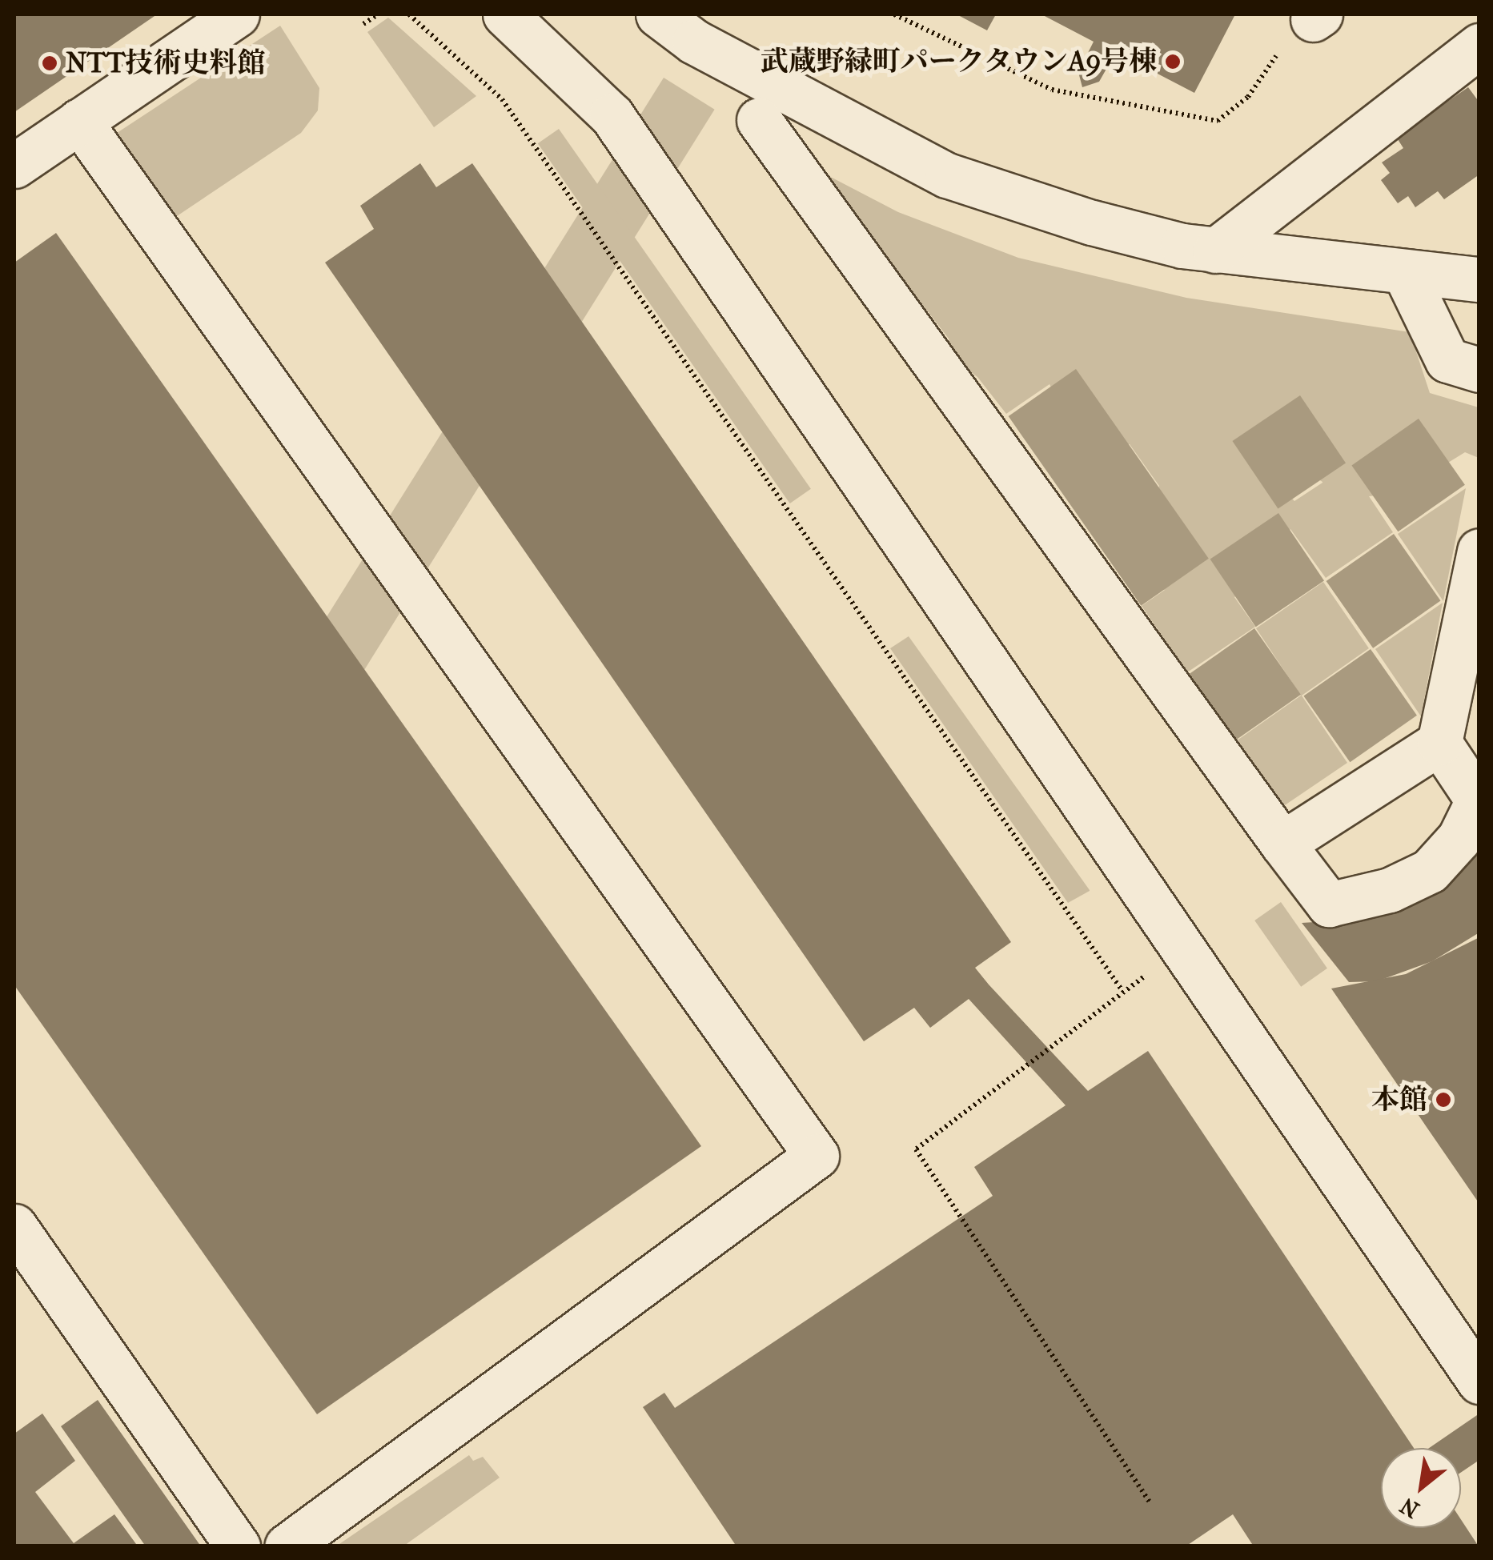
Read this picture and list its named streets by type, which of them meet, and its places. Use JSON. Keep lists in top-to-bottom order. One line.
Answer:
{"places":["武蔵野緑町パークタウンA9号棟","NTT技術史料館","本館"],"north":"bottom left"}
